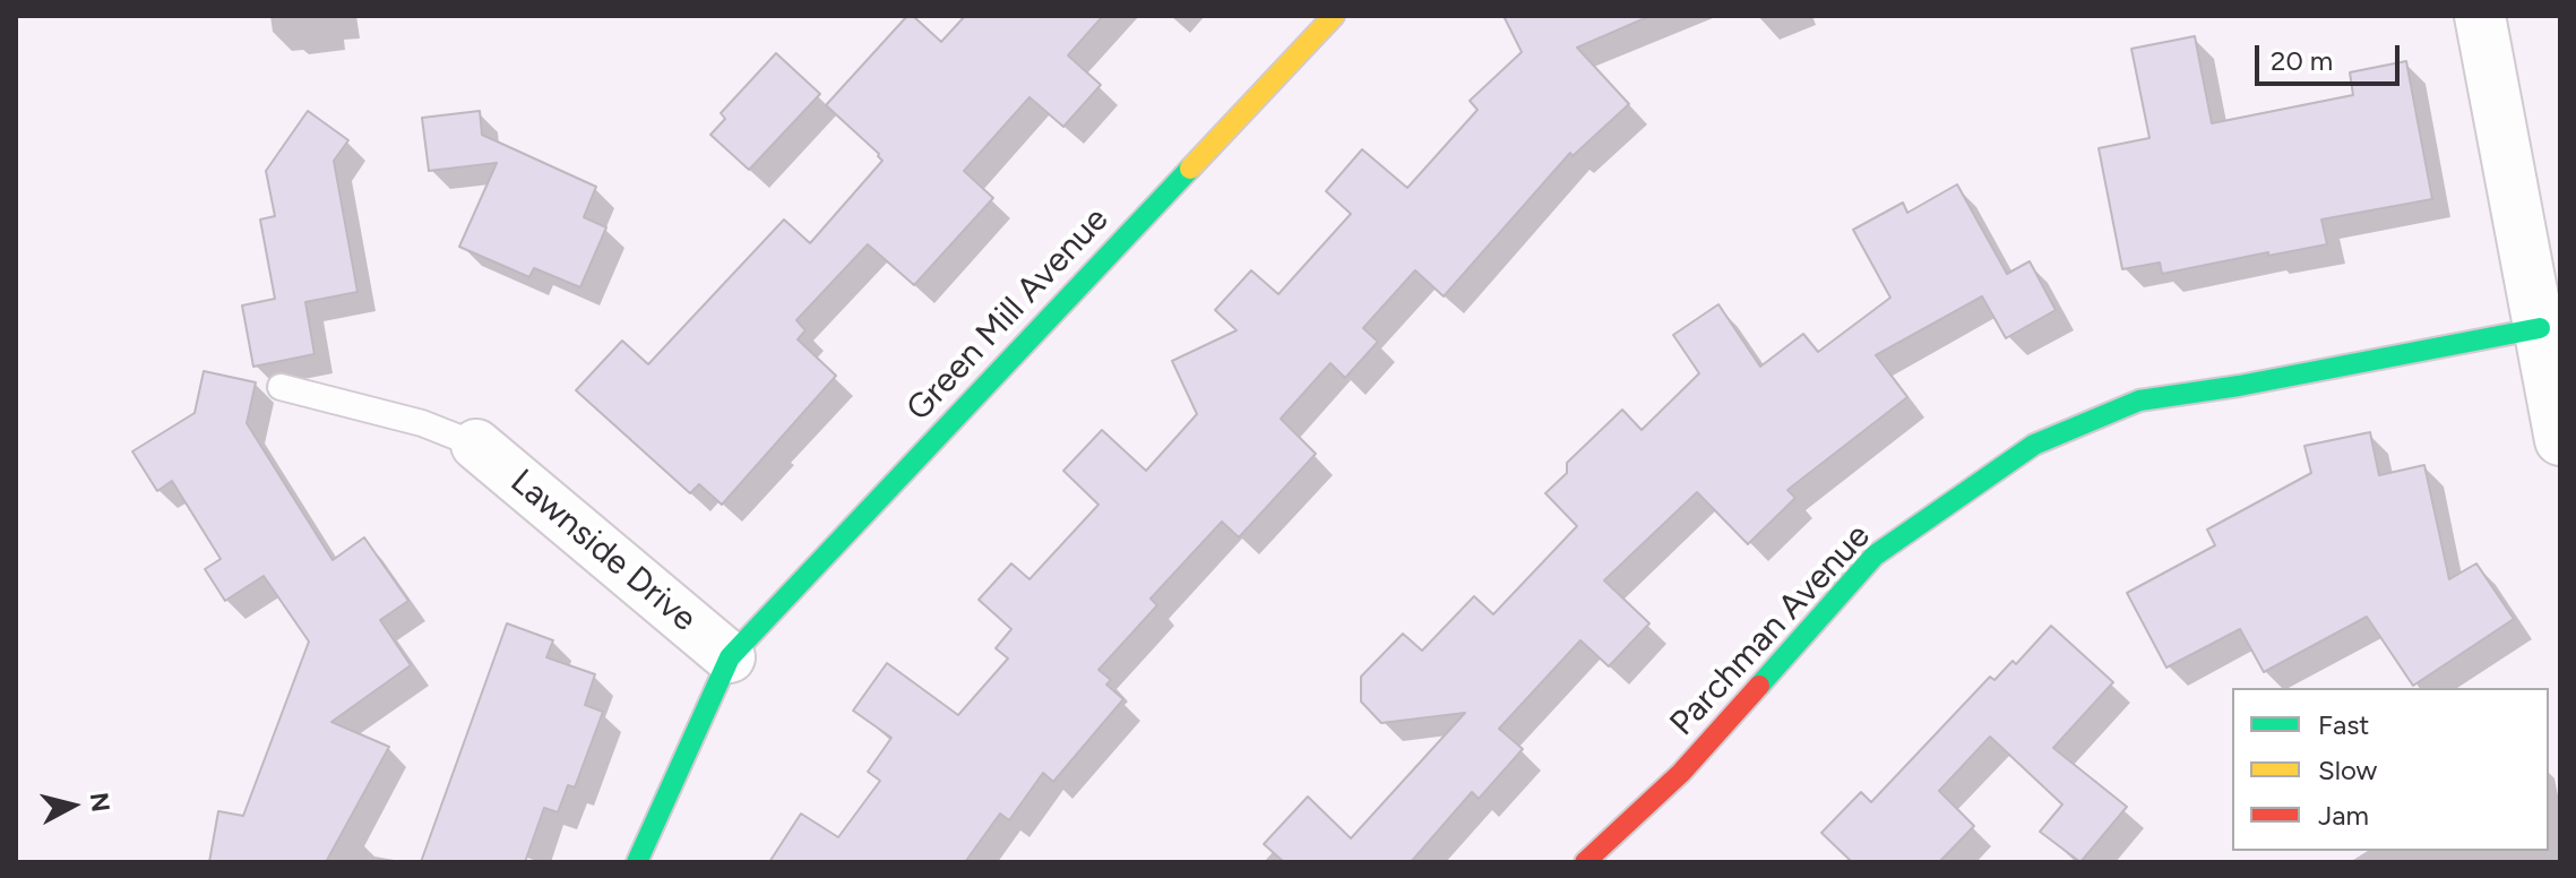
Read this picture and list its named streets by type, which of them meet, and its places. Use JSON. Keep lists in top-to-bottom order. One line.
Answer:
{"streets":{"street":["Green Mill Avenue","Lawnside Drive","Parchman Avenue"]},"crossings":[["Green Mill Avenue","Lawnside Drive"]],"legend":["Fast","Slow","Jam"],"scale_bar":"20 m","north":"right"}
